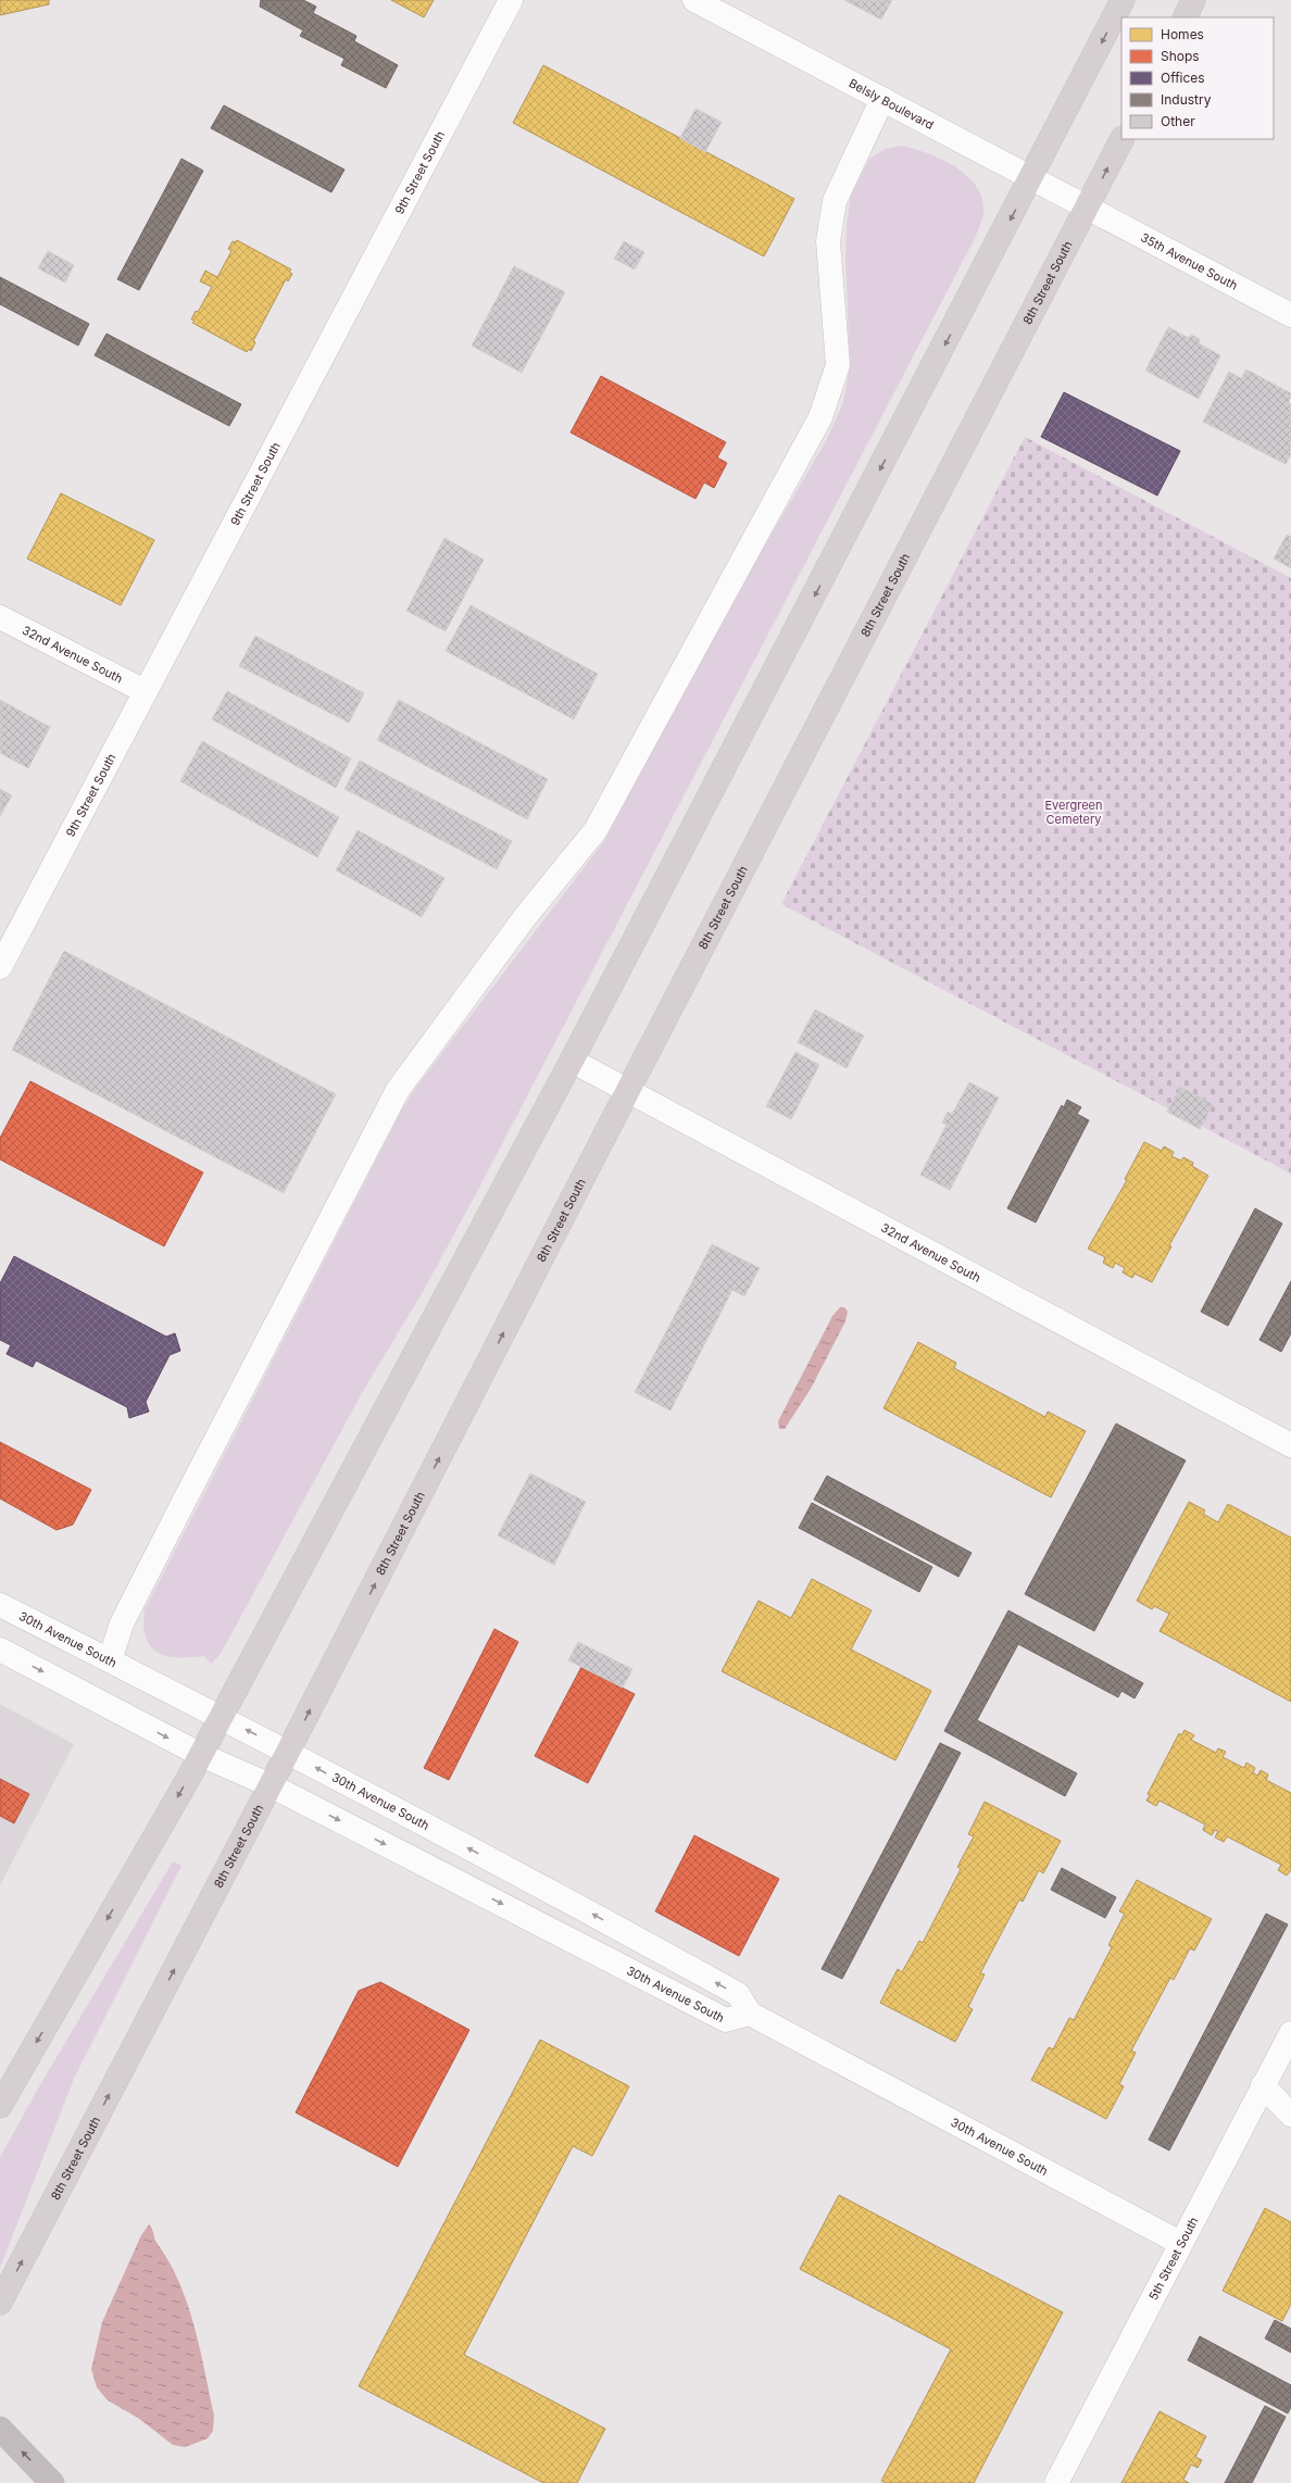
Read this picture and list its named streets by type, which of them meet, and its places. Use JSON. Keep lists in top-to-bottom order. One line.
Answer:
{"streets":{"main road":["8th Street South"],"street":["Belsly Boulevard","9th Street South","35th Avenue South","32nd Avenue South","30th Avenue South","5th Street South"]},"crossings":[["Belsly Boulevard","35th Avenue South"],["Belsly Boulevard","8th Street South"],["9th Street South","32nd Avenue South"],["35th Avenue South","8th Street South"],["8th Street South","32nd Avenue South"],["8th Street South","30th Avenue South"],["30th Avenue South","5th Street South"]],"parks":["Evergreen Cemetery"],"legend":["Homes","Shops","Offices","Industry","Other"]}
